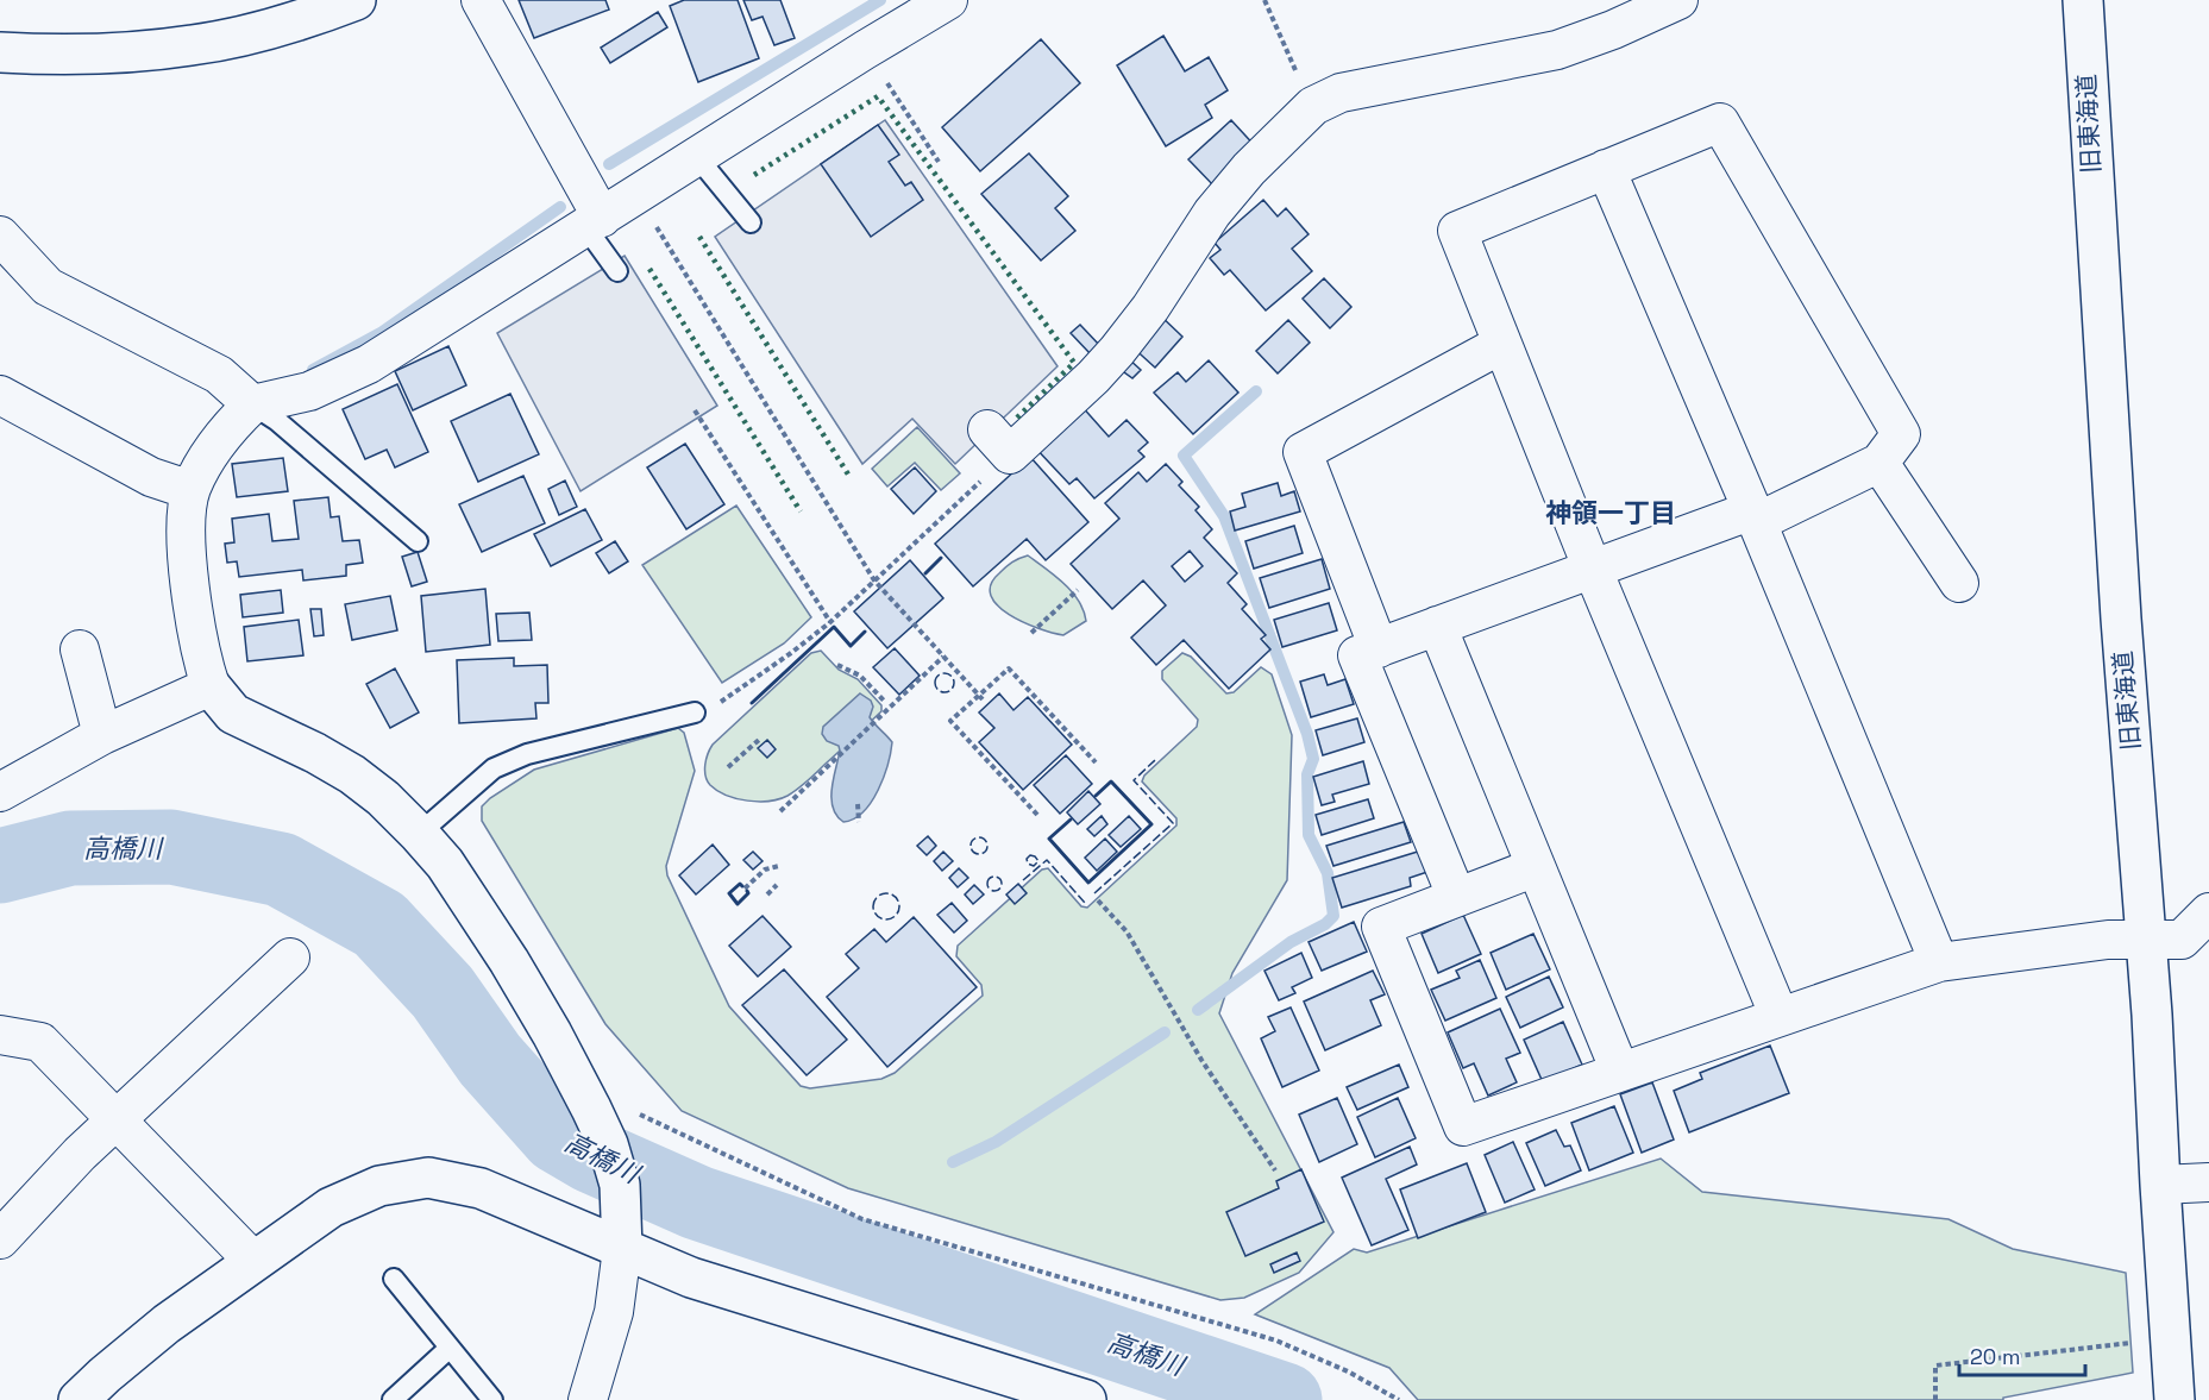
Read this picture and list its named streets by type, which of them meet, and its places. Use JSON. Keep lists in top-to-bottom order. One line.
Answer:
{"streets":{"street":["旧東海道"]},"districts":["神領一丁目"],"water":["高橋川"],"scale_bar":"20 m"}
